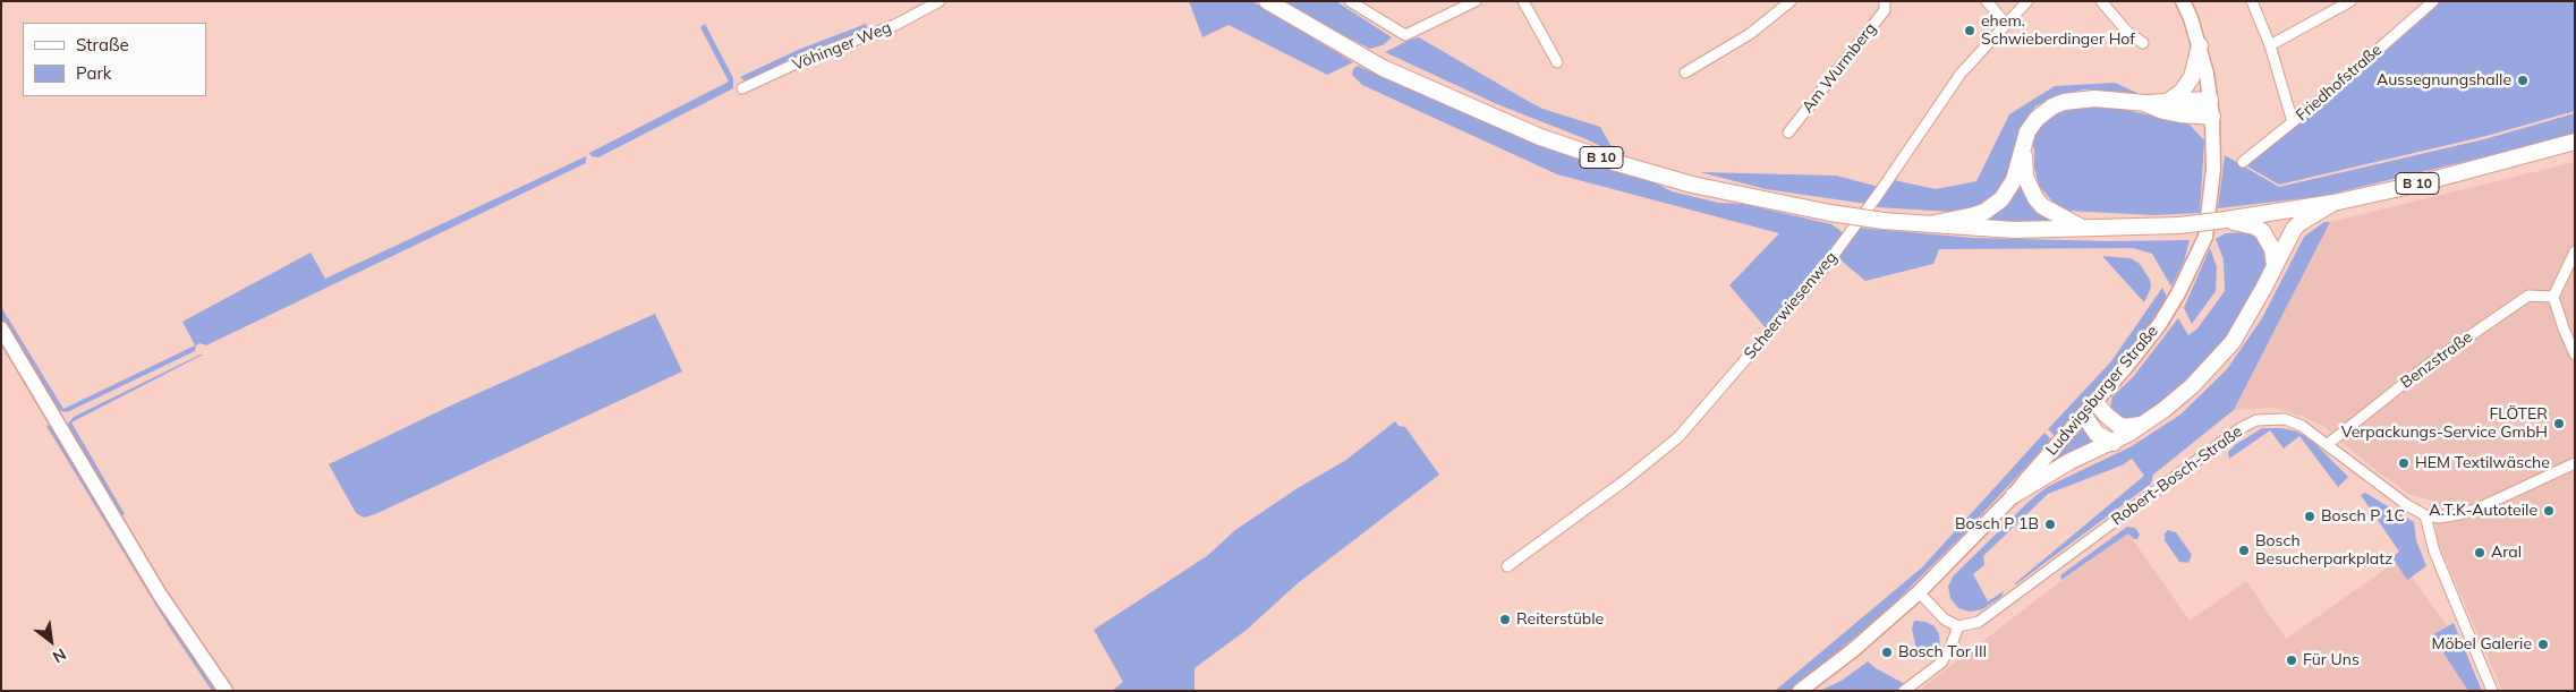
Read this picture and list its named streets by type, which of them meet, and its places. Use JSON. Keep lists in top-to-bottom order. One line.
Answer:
{"streets":{"main road":["B 10","Ludwigsburger Straße"],"street":["Vöhinger Weg","Am Wurmberg","Friedhofstraße","Scheerwiesenweg","Benzstraße","Robert-Bosch-Straße"]},"crossings":[["Benzstraße","Robert-Bosch-Straße"]],"places":["ehem. Schwieberdinger Hof","Aussegnungshalle","FLÖTER Verpackungs-Service GmbH","HEM Textilwäsche","A.T.K-Autoteile","Bosch P 1C","Bosch P 1B","Bosch Besucherparkplatz","Aral","Reiterstüble","Möbel Galerie","Bosch Tor III","Für Uns"],"legend":["Straße","Park"],"north":"bottom right"}
